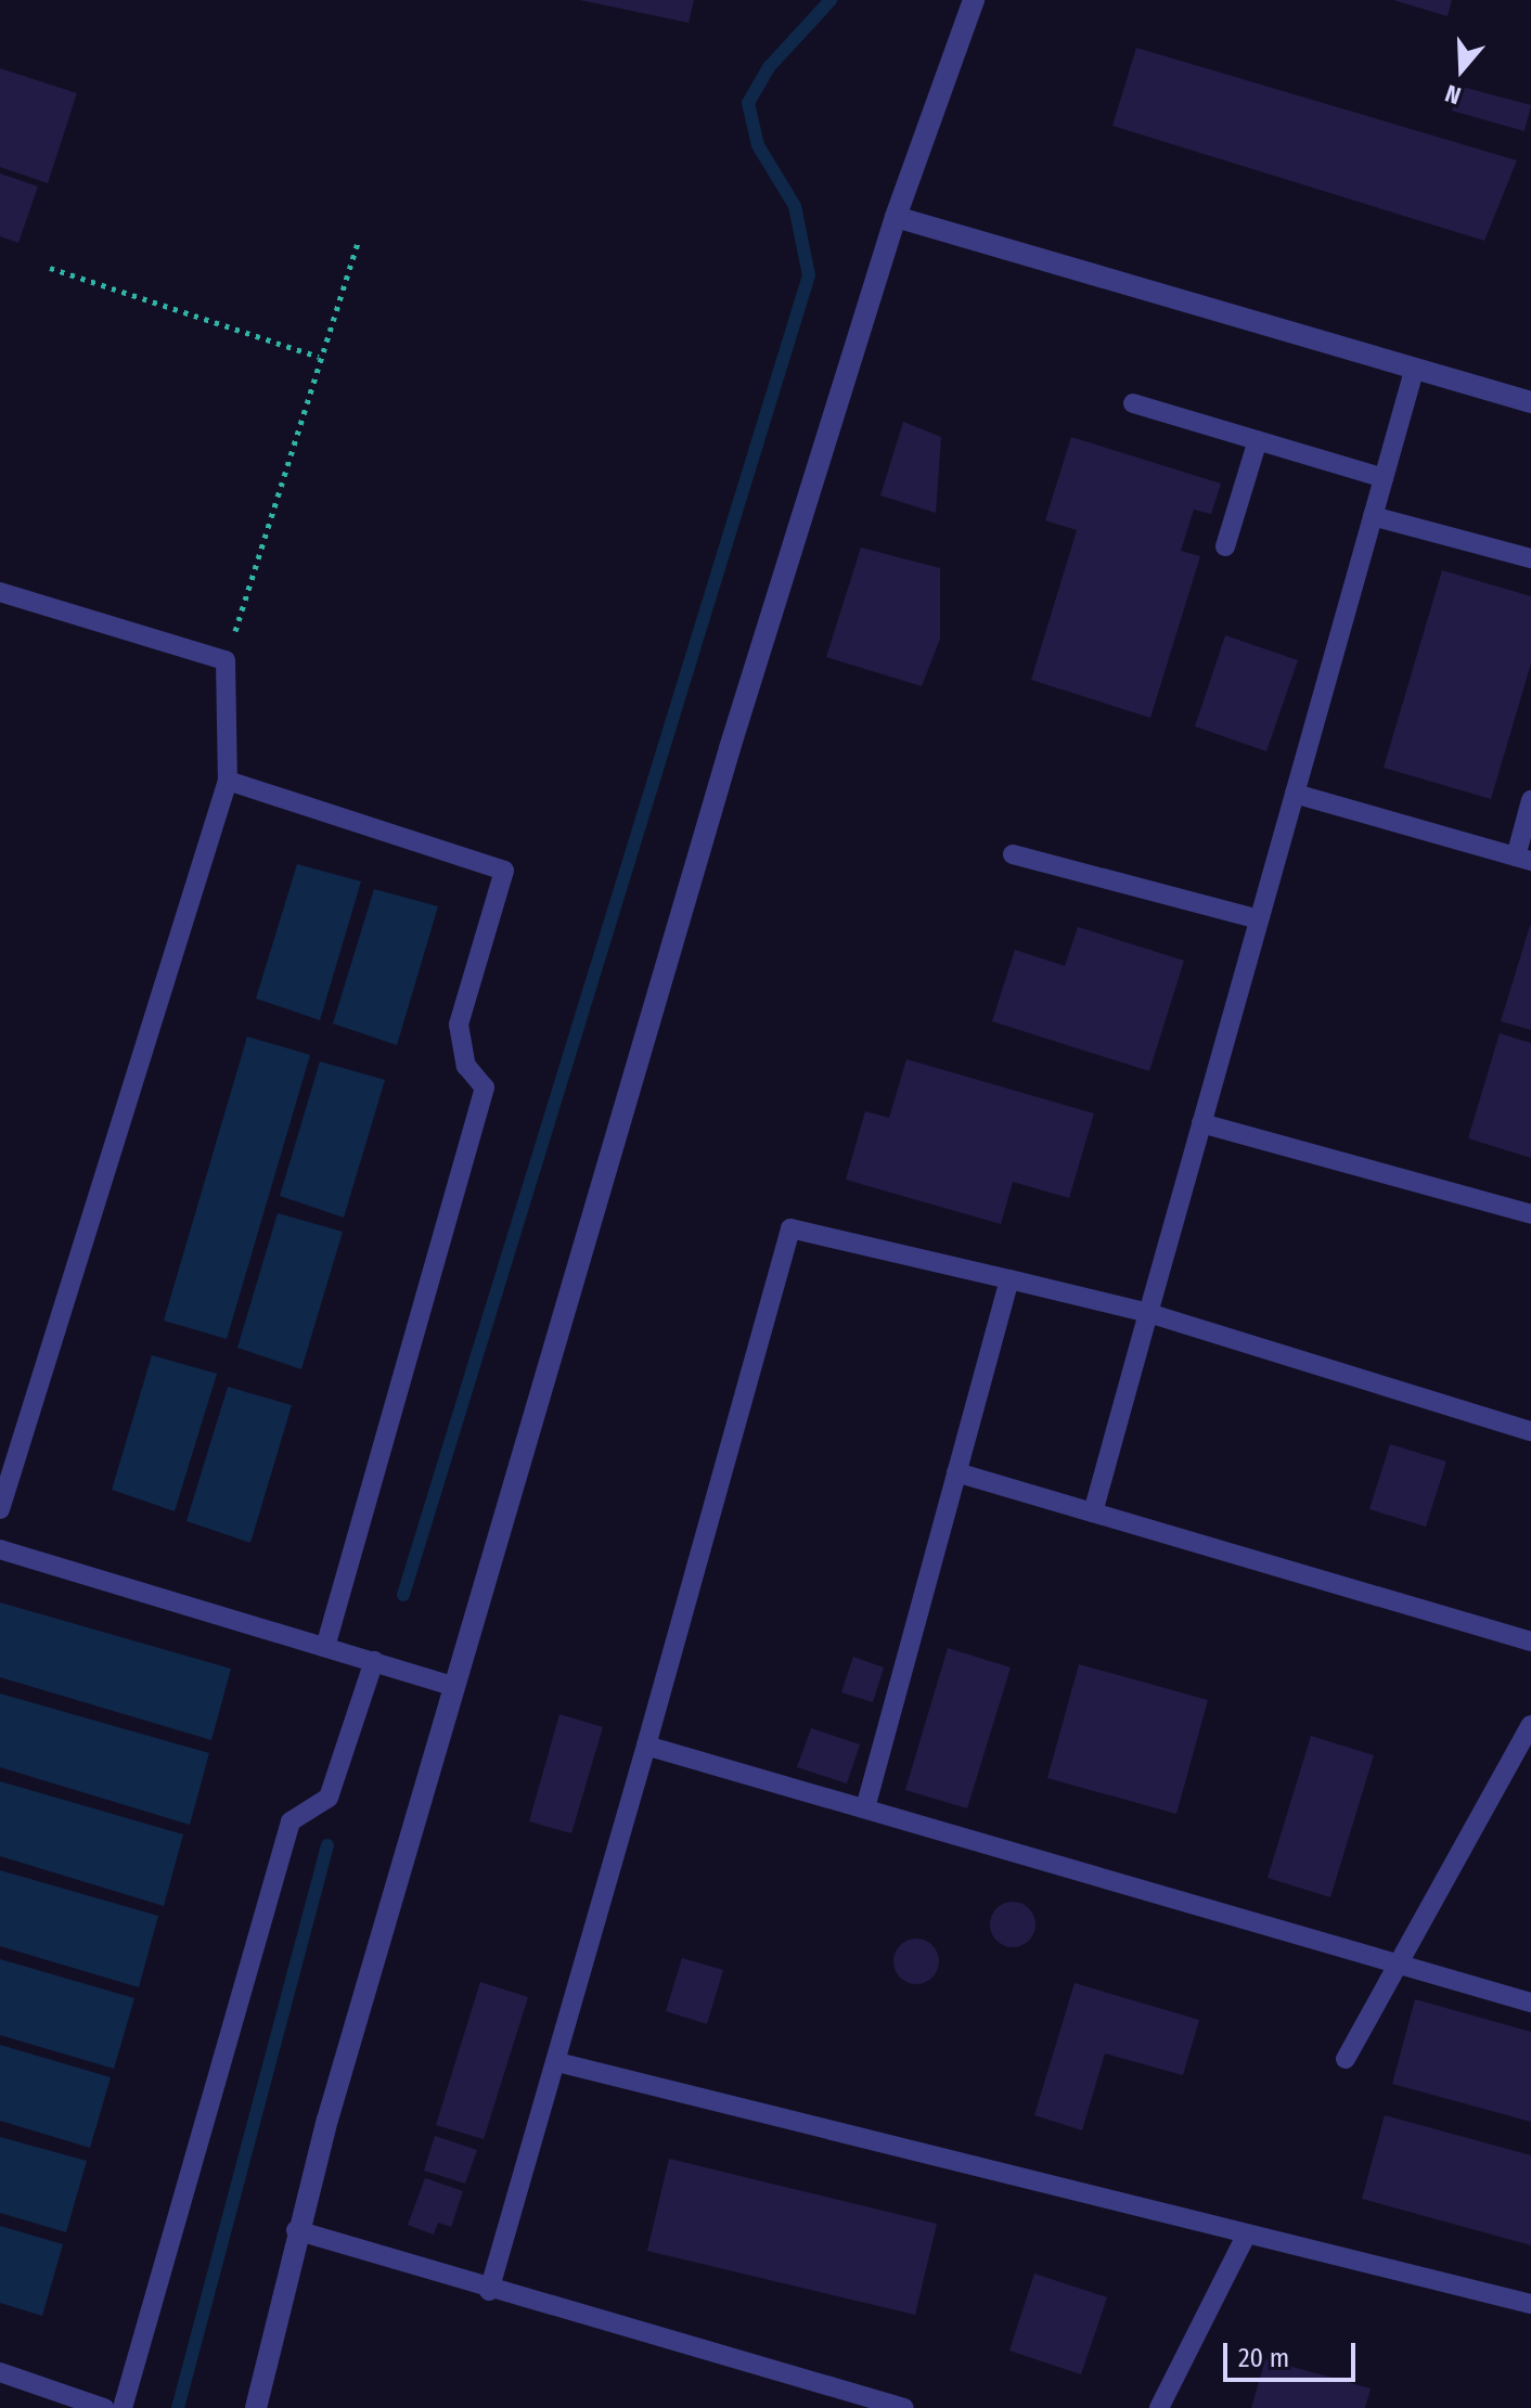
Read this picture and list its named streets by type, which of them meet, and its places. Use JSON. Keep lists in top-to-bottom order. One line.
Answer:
{"scale_bar":"20 m","north":"bottom"}
